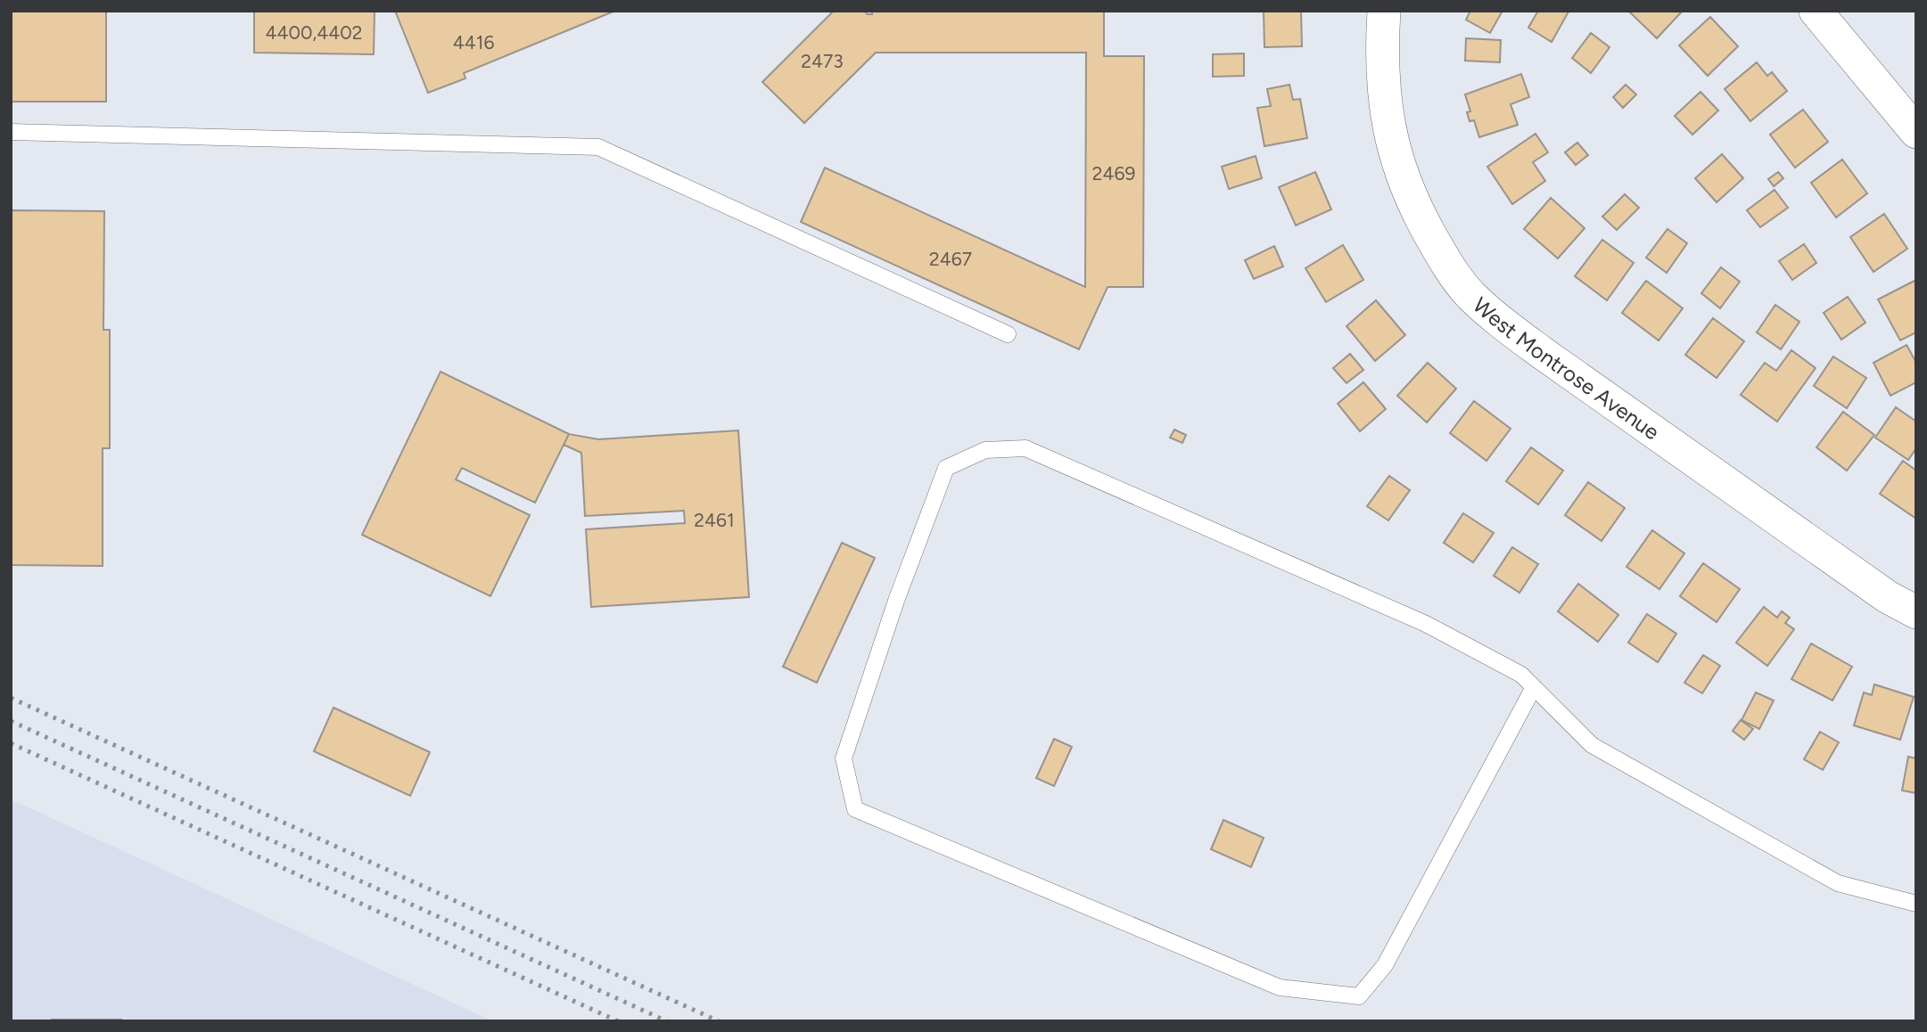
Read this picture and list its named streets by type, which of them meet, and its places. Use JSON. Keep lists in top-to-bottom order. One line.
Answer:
{"streets":{"street":["West Montrose Avenue"]},"house_numbers":["4400,4402","4416","2473","2469","2467","2461"]}
